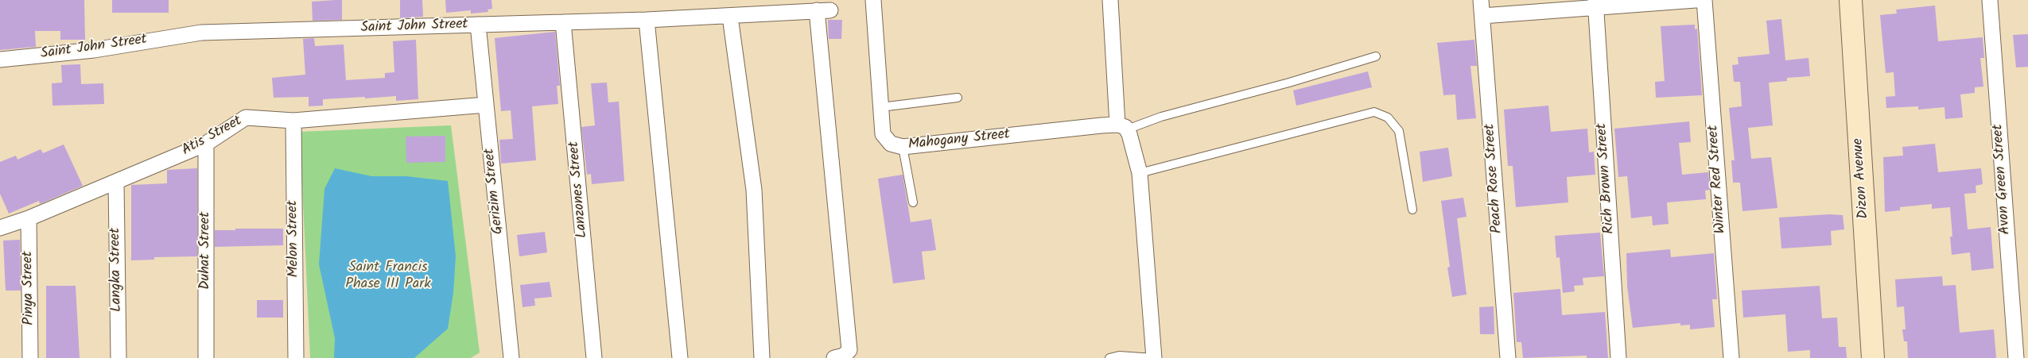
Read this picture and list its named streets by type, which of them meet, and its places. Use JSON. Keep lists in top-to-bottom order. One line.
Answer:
{"streets":{"street":["Saint John Street","Atis Street","Mahogany Street","Peach Rose Street","Rich Brown Street","Dizon Avenue","Winter Red Street","Avon Green Street","Lanzones Street","Gerizim Street","Melon Street","Duhat Street","Langka Street","Pinya Street"]},"crossings":[["Saint John Street","Lanzones Street"],["Saint John Street","Gerizim Street"],["Atis Street","Gerizim Street"],["Atis Street","Melon Street"],["Atis Street","Duhat Street"],["Atis Street","Langka Street"],["Atis Street","Pinya Street"]],"parks":["Saint Francis Phase III Park"]}
